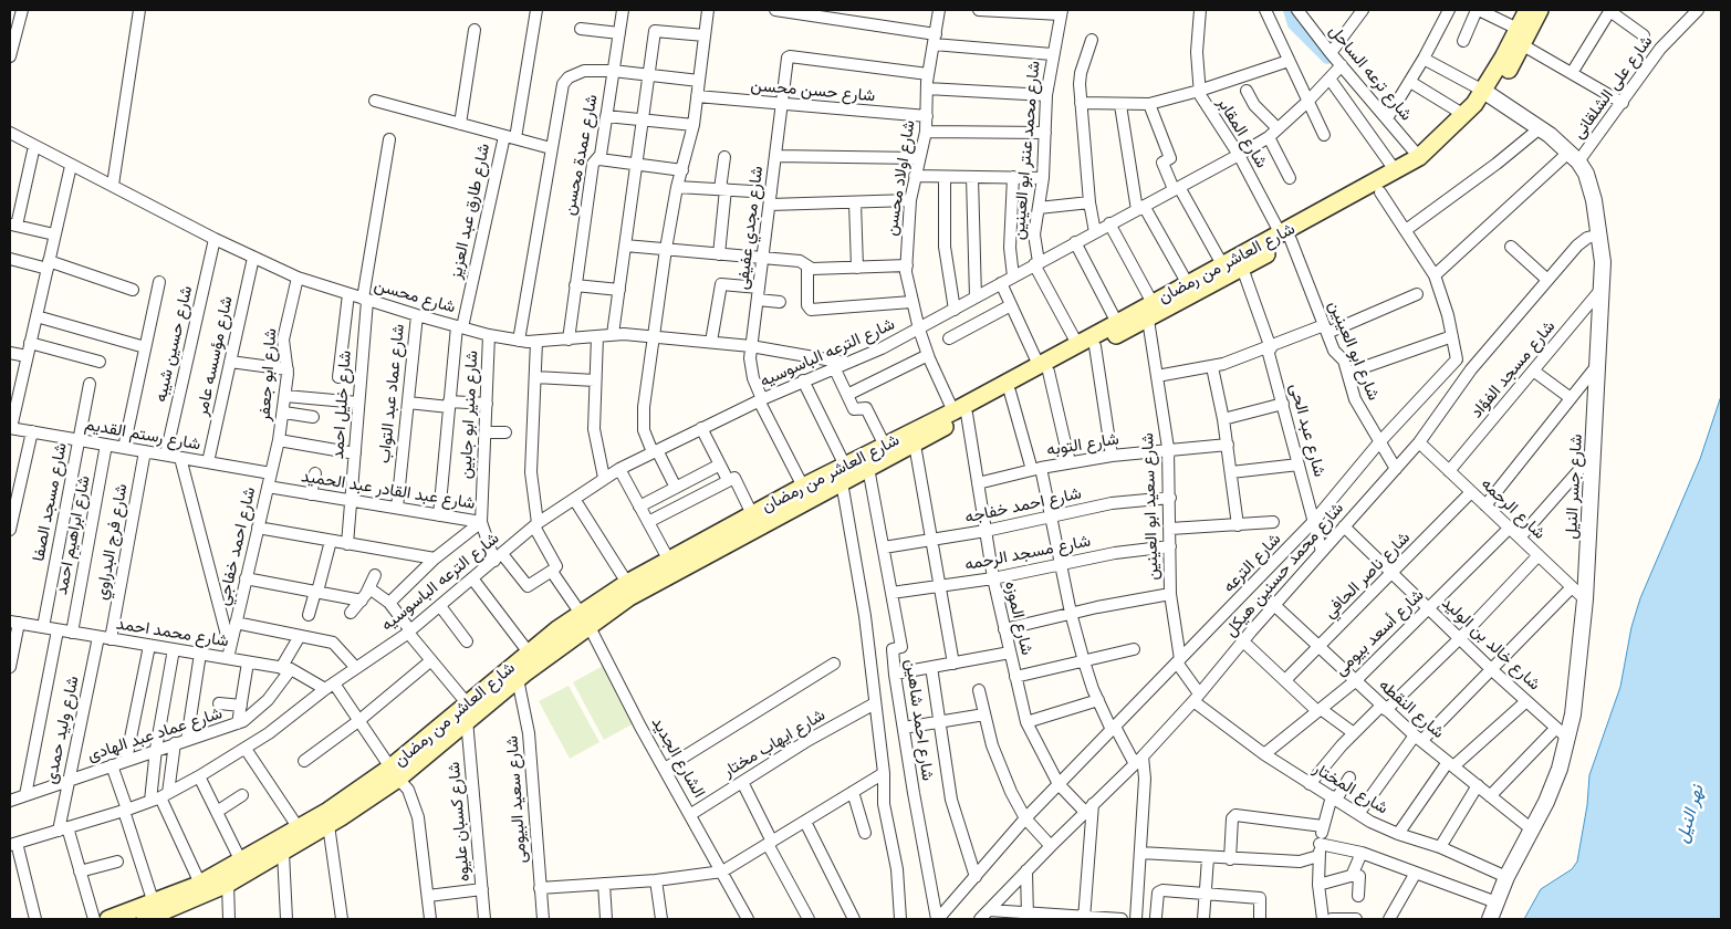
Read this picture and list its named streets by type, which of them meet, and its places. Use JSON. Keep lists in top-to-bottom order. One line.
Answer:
{"streets":{"main road":["شارع العاشر من رمضان"],"street":["شارع ترعه الساحل","شارع على الشلقانى","شارع حسن محسن","شارع المقابر","شارع محمد عنتر ابو العينين","شارع عمدة محسن","شارع اولاد محسن","شارع طارق عبد العزيز","شارع مجدي عفيفى","شارع محسن","شارع حسين شيبه","شارع ابو العينين","شارع الترعه الباسوسيه","شارع مؤسسه عامر","شارع مسجد الفؤاد","شارع ابو جعفر","شارع عماد عبد التواب","شارع خليل احمد","شارع منير ابو جابين","شارع عبد الحى","شارع رستم القديم","شارع التوبه","شارع جسر النيل","شارع عبد القادر عبد الحميد","شارع مسجد الصفا","شارع احمد خفاجه","شارع سعيد ابو العينين","شارع الرحمه","شارع ابراهيم احمد","شارع فرج البدراوي","شارع احمد خفاجي","شارع مسجد الرحمه","شارع الترعه","شارع محمد حسنين هيكل","شارع ناصر الحافي","شارع الموزه","شارع محمد احمد","شارع أسعد بيومى","شارع خالد بن الوليد","شارع النقطه","شارع احمد شاهين","شارع وليد حمدى","شارع عماد عبد الهادى","شارع ايهاب مختار","الشارع الجديد","شارع المختار","شارع سعيد البيومى","شارع كسبان عليوه"]},"crossings":[["شارع ترعه الساحل","شارع العاشر من رمضان"],["شارع ترعه الساحل","شارع الترعه الباسوسيه"],["شارع على الشلقانى","شارع جسر النيل"],["شارع على الشلقانى","شارع الترعه"],["شارع حسن محسن","شارع اولاد محسن"],["شارع حسن محسن","شارع مجدي عفيفى"],["شارع المقابر","شارع العاشر من رمضان"],["شارع المقابر","شارع ابو العينين"],["شارع المقابر","شارع الترعه الباسوسيه"],["شارع محمد عنتر ابو العينين","شارع العاشر من رمضان"],["شارع محمد عنتر ابو العينين","شارع الترعه الباسوسيه"],["شارع عمدة محسن","شارع محسن"],["شارع اولاد محسن","شارع مجدي عفيفى"],["شارع اولاد محسن","شارع العاشر من رمضان"],["شارع اولاد محسن","شارع الترعه الباسوسيه"],["شارع اولاد محسن","شارع الموزه"],["شارع طارق عبد العزيز","شارع محسن"],["شارع طارق عبد العزيز","شارع عبد القادر عبد الحميد"],["شارع مجدي عفيفى","شارع العاشر من رمضان"],["شارع مجدي عفيفى","شارع محسن"],["شارع مجدي عفيفى","شارع الترعه الباسوسيه"],["شارع العاشر من رمضان","شارع ابو العينين"],["شارع العاشر من رمضان","شارع عبد الحى"],["شارع العاشر من رمضان","شارع جسر النيل"],["شارع العاشر من رمضان","شارع سعيد ابو العينين"],["شارع العاشر من رمضان","شارع الترعه"],["شارع العاشر من رمضان","شارع الموزه"],["شارع العاشر من رمضان","شارع محمد احمد"],["شارع العاشر من رمضان","شارع احمد شاهين"],["شارع العاشر من رمضان","الشارع الجديد"],["شارع العاشر من رمضان","شارع سعيد البيومى"],["شارع العاشر من رمضان","شارع كسبان عليوه"],["شارع محسن","شارع حسين شيبه"],["شارع محسن","شارع الترعه الباسوسيه"],["شارع محسن","شارع مؤسسه عامر"],["شارع محسن","شارع ابو جعفر"],["شارع محسن","شارع عماد عبد التواب"],["شارع محسن","شارع خليل احمد"],["شارع محسن","شارع منير ابو جابين"],["شارع حسين شيبه","شارع رستم القديم"],["شارع ابو العينين","شارع الترعه"],["شارع ابو العينين","شارع محمد حسنين هيكل"],["شارع الترعه الباسوسيه","شارع منير ابو جابين"],["شارع الترعه الباسوسيه","شارع سعيد ابو العينين"],["شارع الترعه الباسوسيه","شارع محمد احمد"],["شارع الترعه الباسوسيه","شارع وليد حمدى"],["شارع الترعه الباسوسيه","الشارع الجديد"],["شارع مؤسسه عامر","شارع رستم القديم"],["شارع مسجد الفؤاد","شارع جسر النيل"],["شارع مسجد الفؤاد","شارع الرحمه"],["شارع ابو جعفر","شارع رستم القديم"],["شارع ابو جعفر","شارع احمد خفاجي"],["شارع عماد عبد التواب","شارع عبد القادر عبد الحميد"],["شارع خليل احمد","شارع عبد القادر عبد الحميد"],["شارع منير ابو جابين","شارع عبد القادر عبد الحميد"],["شارع منير ابو جابين","الشارع الجديد"],["شارع عبد الحى","شارع الترعه"],["شارع عبد الحى","شارع محمد حسنين هيكل"],["شارع رستم القديم","شارع مسجد الصفا"],["شارع رستم القديم","شارع ابراهيم احمد"],["شارع رستم القديم","شارع فرج البدراوي"],["شارع رستم القديم","شارع احمد خفاجي"],["شارع التوبه","شارع سعيد ابو العينين"],["شارع التوبه","شارع الموزه"],["شارع جسر النيل","شارع الرحمه"],["شارع جسر النيل","شارع محمد حسنين هيكل"],["شارع جسر النيل","شارع خالد بن الوليد"],["شارع جسر النيل","شارع النقطه"],["شارع جسر النيل","شارع المختار"],["شارع عبد القادر عبد الحميد","شارع احمد خفاجي"],["شارع مسجد الصفا","شارع محمد احمد"],["شارع احمد خفاجه","شارع سعيد ابو العينين"],["شارع احمد خفاجه","شارع الموزه"],["شارع احمد خفاجه","شارع احمد شاهين"],["شارع سعيد ابو العينين","شارع مسجد الرحمه"],["شارع سعيد ابو العينين","شارع الترعه"],["شارع سعيد ابو العينين","شارع المختار"],["شارع الرحمه","شارع محمد حسنين هيكل"],["شارع الرحمه","شارع ناصر الحافي"],["شارع الرحمه","شارع أسعد بيومى"],["شارع ابراهيم احمد","شارع محمد احمد"],["شارع فرج البدراوي","شارع محمد احمد"],["شارع احمد خفاجي","شارع محمد احمد"],["شارع مسجد الرحمه","شارع الموزه"],["شارع مسجد الرحمه","شارع احمد شاهين"],["شارع الترعه","شارع الموزه"],["شارع الترعه","شارع احمد شاهين"],["شارع الترعه","شارع المختار"],["شارع محمد حسنين هيكل","شارع الموزه"],["شارع محمد حسنين هيكل","شارع خالد بن الوليد"],["شارع محمد حسنين هيكل","شارع النقطه"],["شارع محمد حسنين هيكل","شارع المختار"],["شارع ناصر الحافي","شارع خالد بن الوليد"],["شارع ناصر الحافي","شارع النقطه"],["شارع محمد احمد","شارع وليد حمدى"],["شارع محمد احمد","شارع عماد عبد الهادى"],["شارع أسعد بيومى","شارع خالد بن الوليد"],["شارع أسعد بيومى","شارع النقطه"],["شارع أسعد بيومى","شارع المختار"],["شارع وليد حمدى","شارع عماد عبد الهادى"],["شارع ايهاب مختار","الشارع الجديد"]],"water":["نهر النيل"]}
